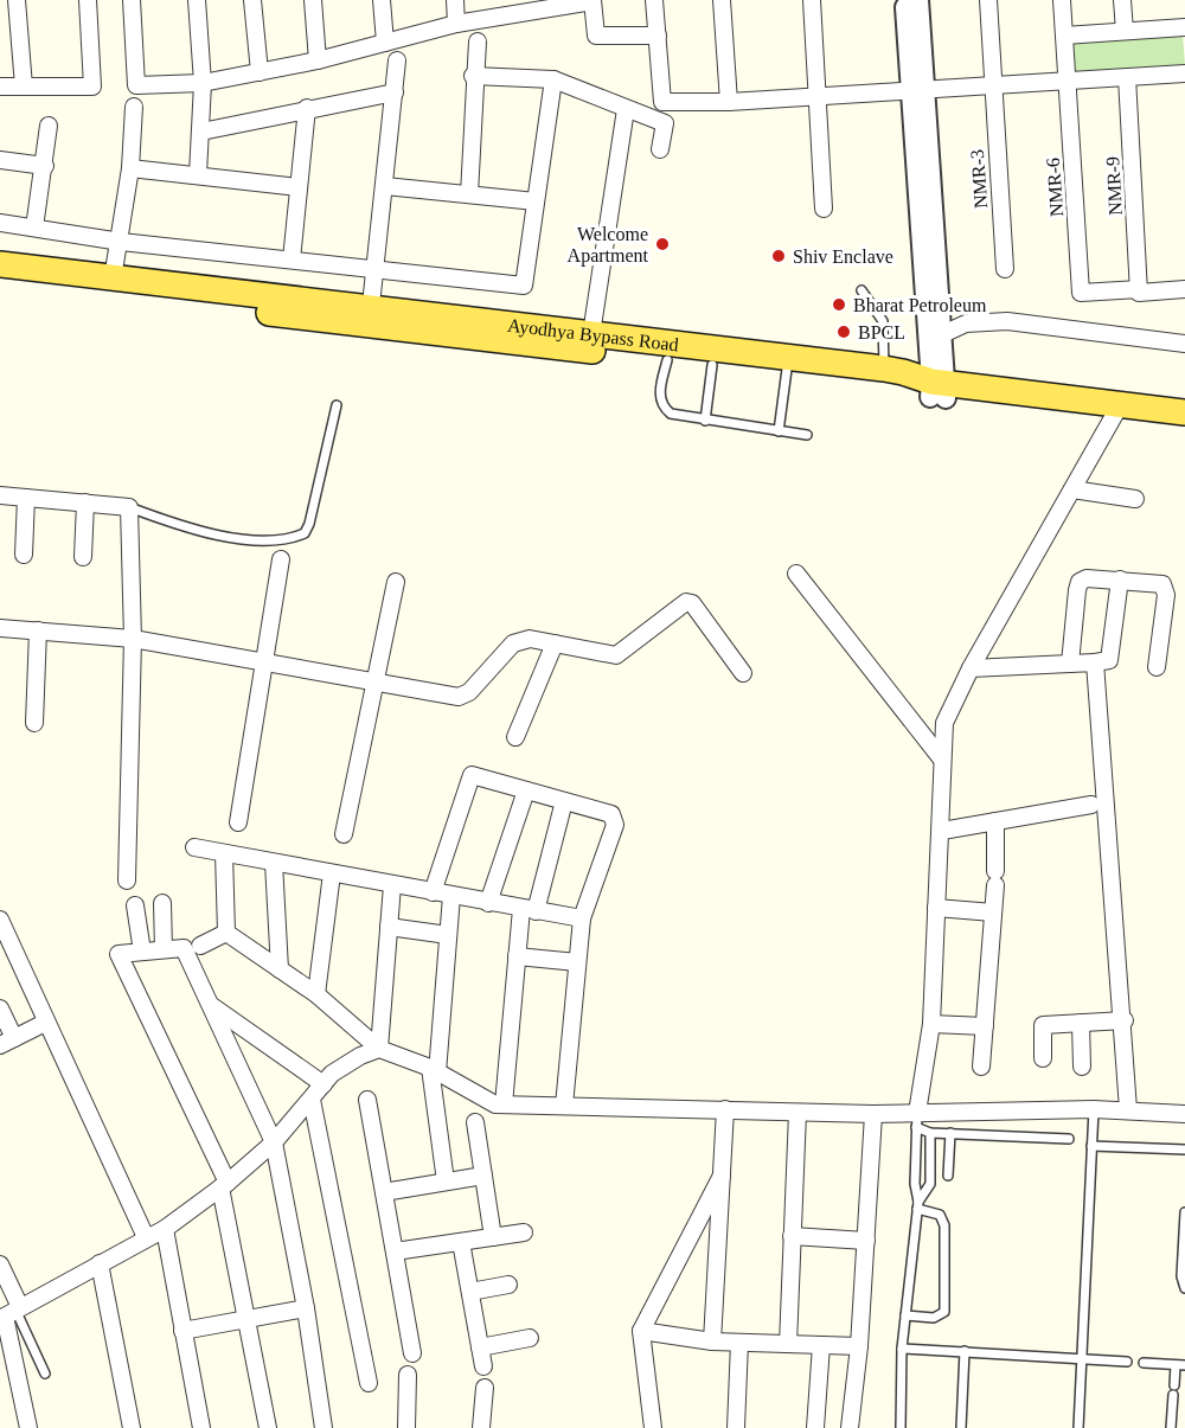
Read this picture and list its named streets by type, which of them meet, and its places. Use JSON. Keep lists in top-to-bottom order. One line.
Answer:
{"streets":{"main road":["Ayodhya Bypass Road"],"street":["NMR-3","NMR-9","NMR-6"]},"crossings":[["NMR-9","NMR-6"]],"places":["Welcome Apartment","Shiv Enclave","Bharat Petroleum","BPCL"]}
